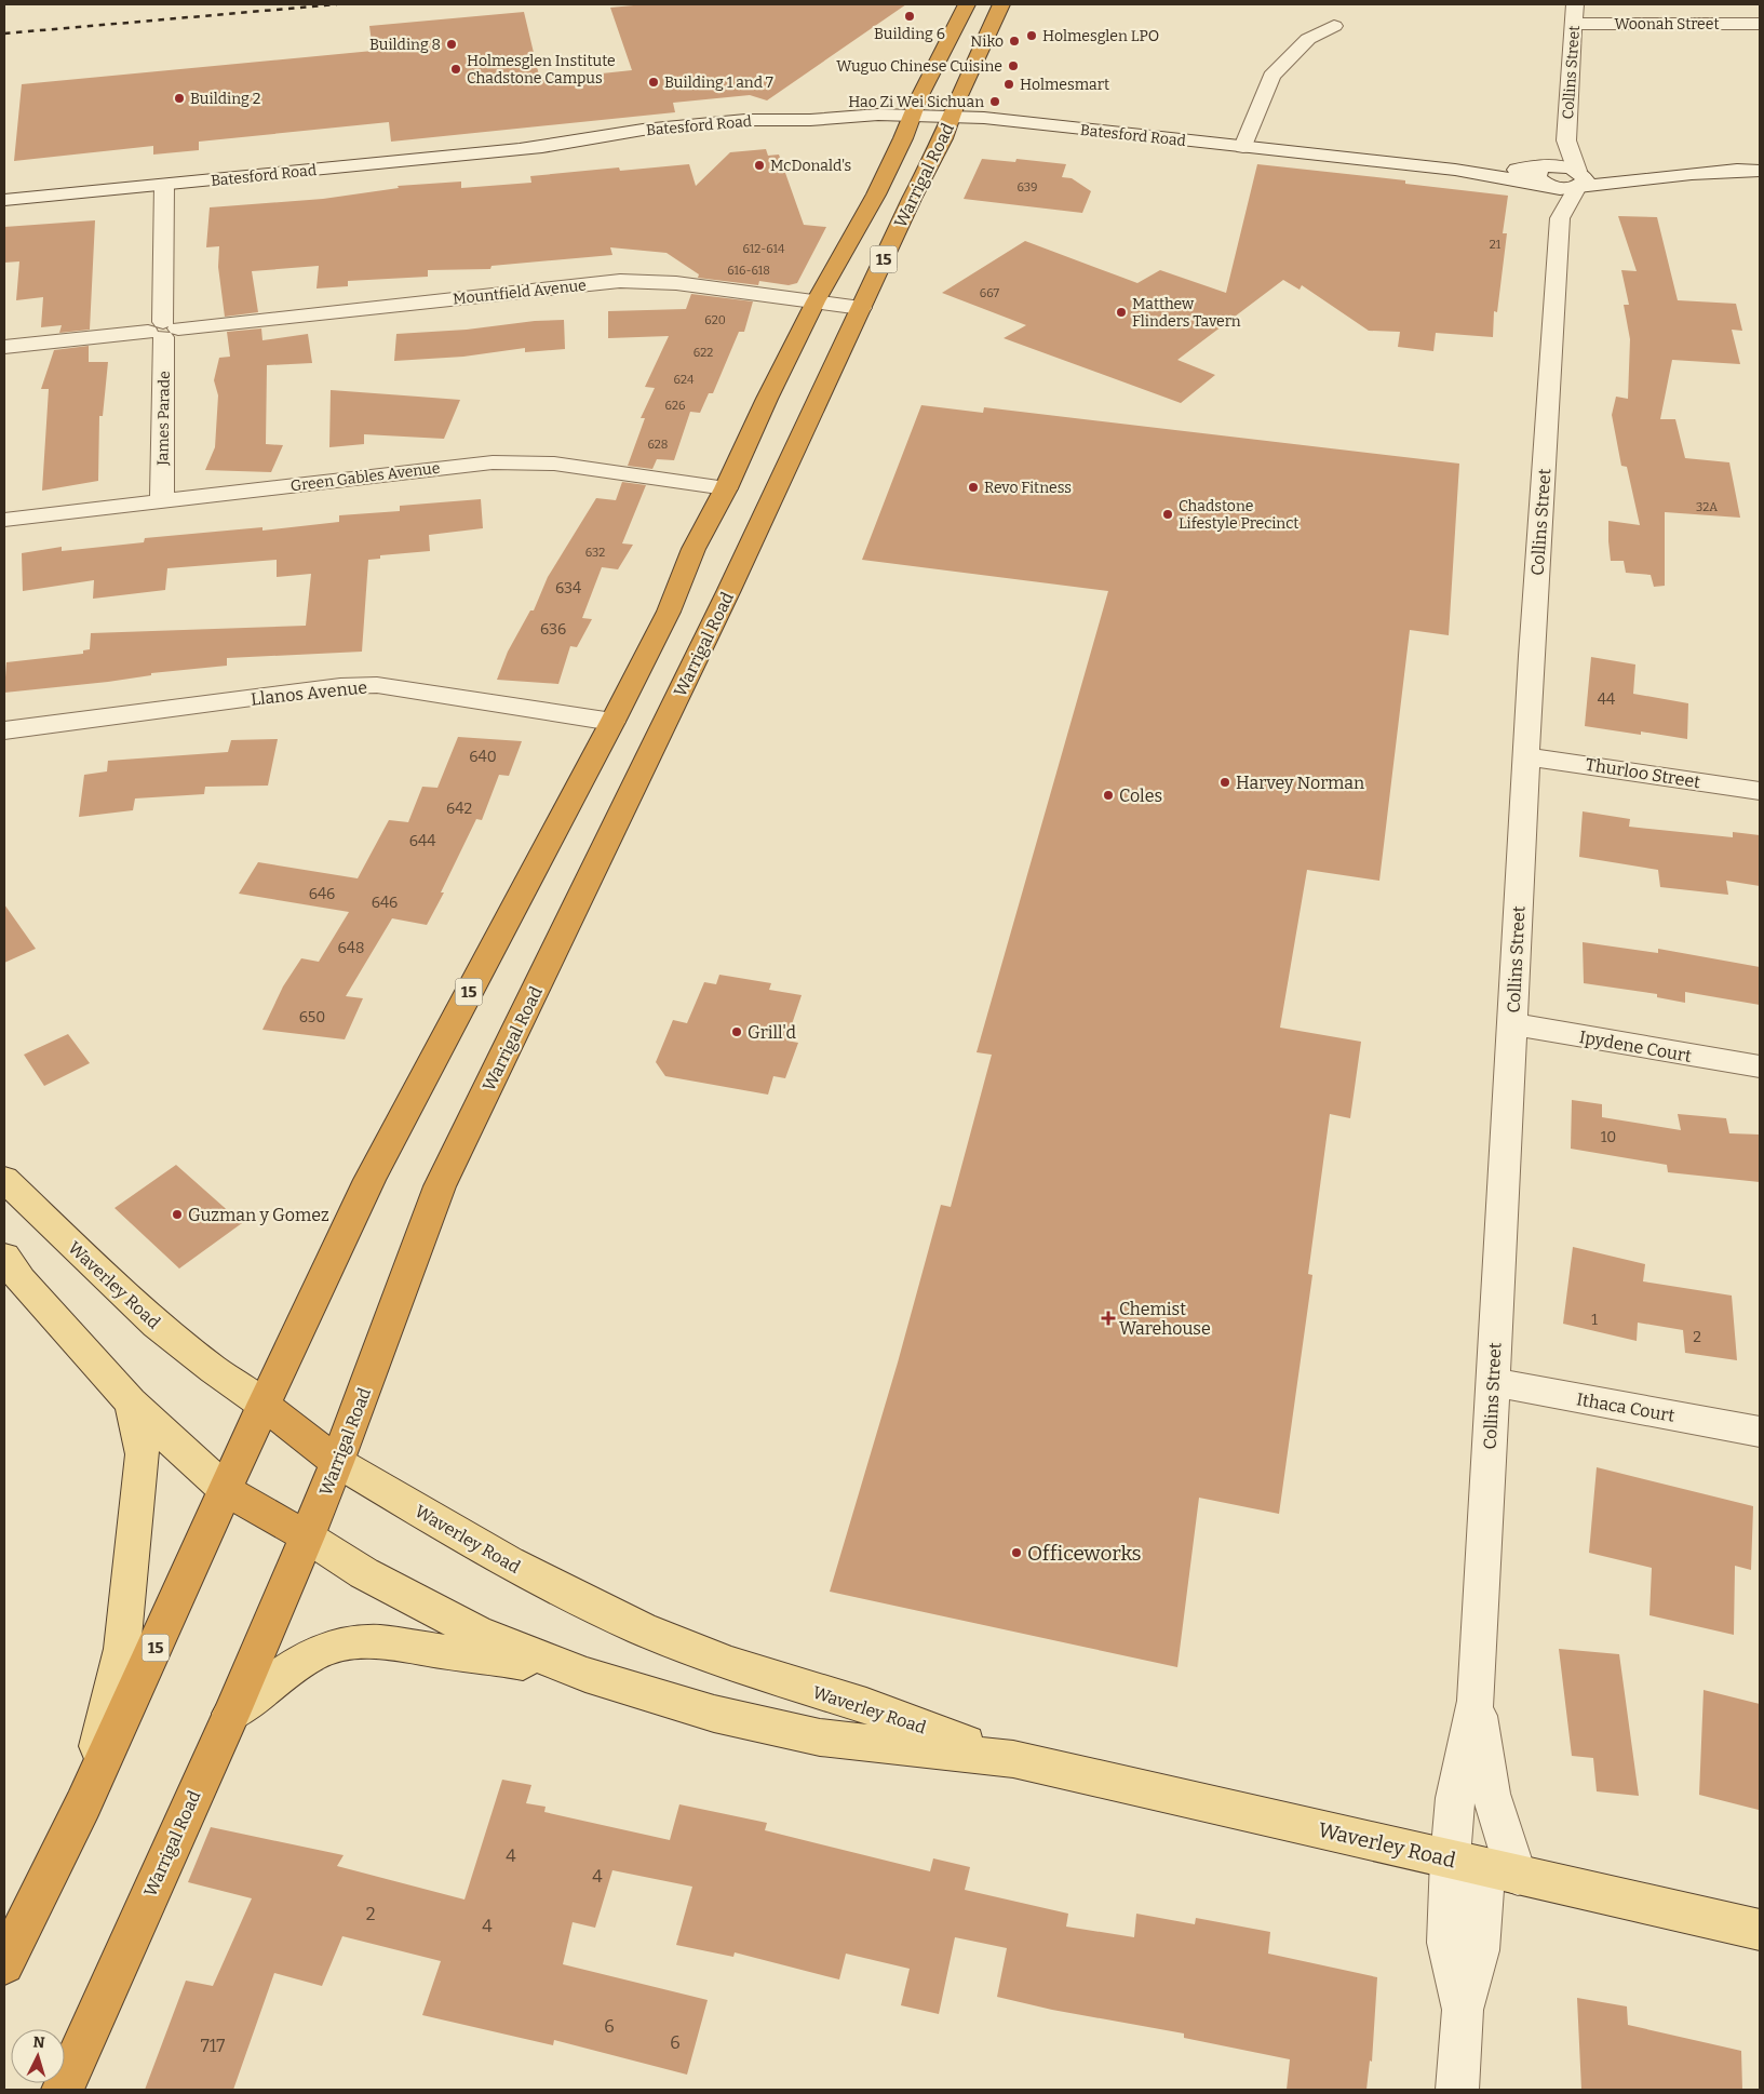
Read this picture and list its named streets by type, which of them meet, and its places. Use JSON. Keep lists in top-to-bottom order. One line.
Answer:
{"streets":{"highway":["Warrigal Road","15","Waverley Road"],"street":["Woonah Street","Collins Street","Batesford Road","Mountfield Avenue","James Parade","Green Gables Avenue","Llanos Avenue","Thurloo Street","Ipydene Court","Ithaca Court"]},"crossings":[["Woonah Street","Collins Street"],["Collins Street","Batesford Road"],["Collins Street","Thurloo Street"],["Collins Street","Ipydene Court"],["Collins Street","Waverley Road"],["Collins Street","Ithaca Court"],["Batesford Road","Warrigal Road"],["Batesford Road","James Parade"],["Warrigal Road","Mountfield Avenue"],["Warrigal Road","Green Gables Avenue"],["Warrigal Road","Llanos Avenue"],["Warrigal Road","Waverley Road"],["Mountfield Avenue","James Parade"],["James Parade","Green Gables Avenue"]],"places":{"other":["Building 6","Holmesglen LPO","Niko","Building 8","Wuguo Chinese Cuisine","Holmesglen Institute Chadstone Campus","Building 1 and 7","Holmesmart","Building 2","Hao Zi Wei Sichuan","McDonald's","Matthew Flinders Tavern","Revo Fitness","Chadstone Lifestyle Precinct","Harvey Norman","Coles","Grill'd","Guzman y Gomez","Officeworks"],"health":["Chemist Warehouse"]},"house_numbers":["639","21","612-614","616-618","667","620","622","624","626","628","32A","632","634","636","44","640","642","644","646","646","648","650","10","1","2","4","4","2","4","6","6","717"],"north":"top"}
